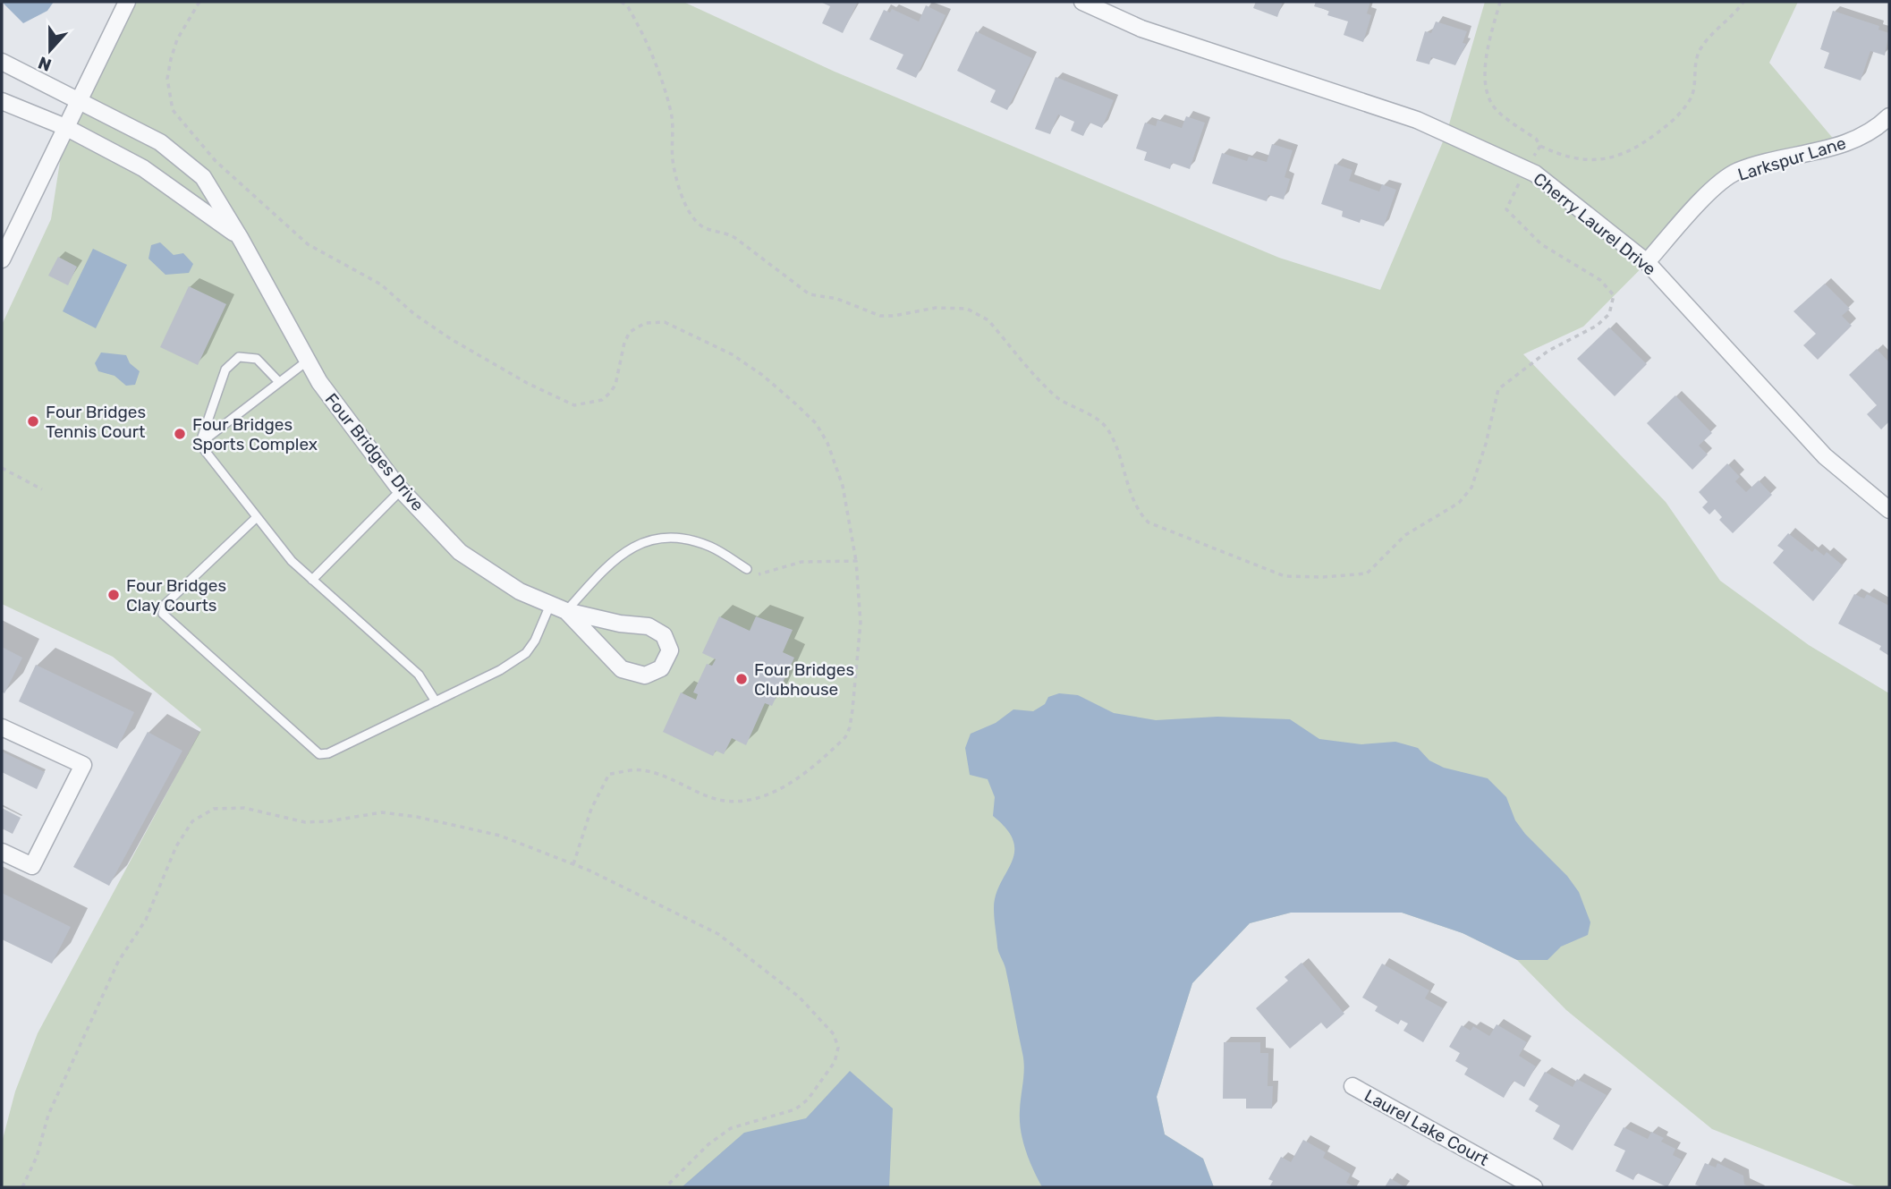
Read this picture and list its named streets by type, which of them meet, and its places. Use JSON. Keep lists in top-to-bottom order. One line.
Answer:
{"streets":{"street":["Larkspur Lane","Cherry Laurel Drive","Four Bridges Drive","Laurel Lake Court"]},"crossings":[["Larkspur Lane","Cherry Laurel Drive"]],"places":["Four Bridges Tennis Court","Four Bridges Sports Complex","Four Bridges Clay Courts","Four Bridges Clubhouse"],"north":"bottom"}
